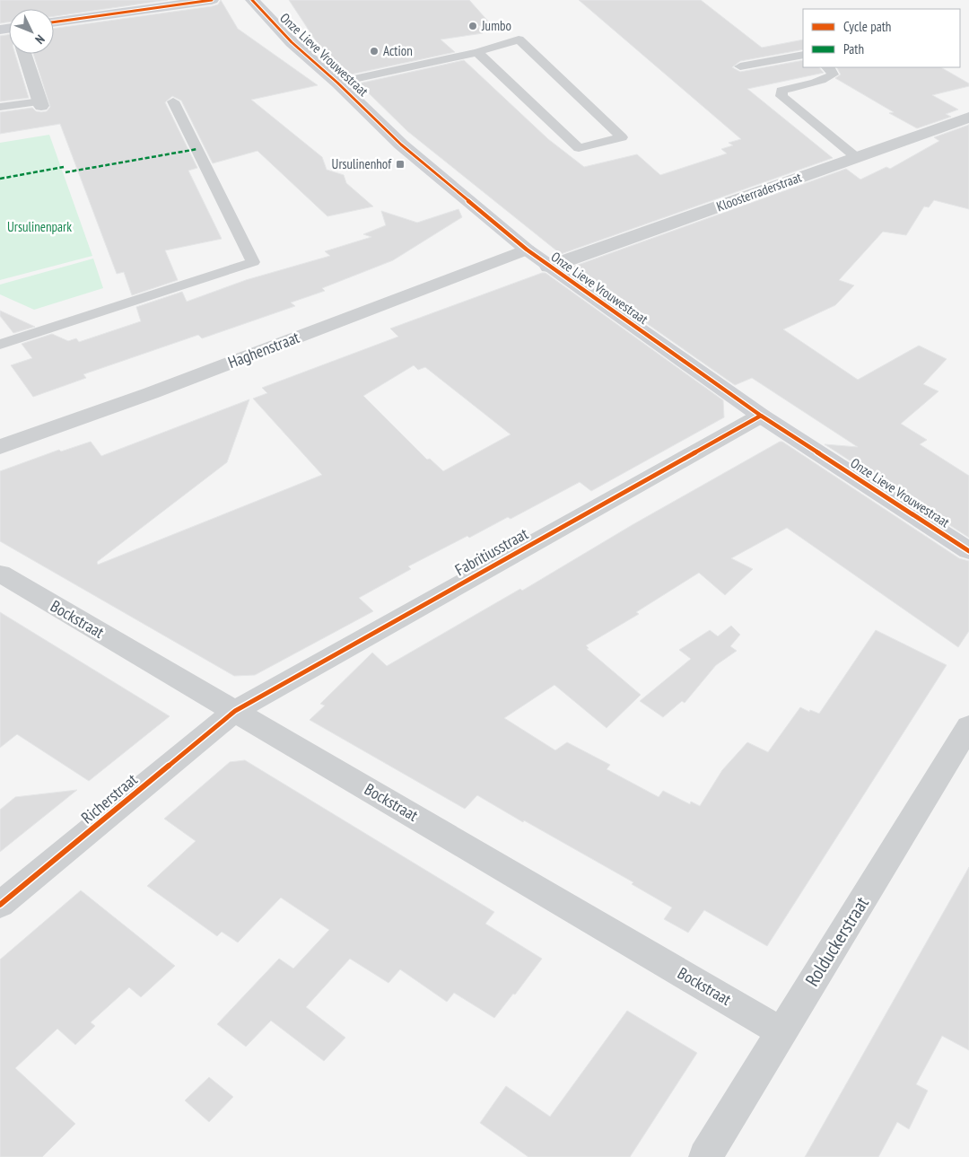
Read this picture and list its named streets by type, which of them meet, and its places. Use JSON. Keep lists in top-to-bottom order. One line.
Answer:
{"streets":{"street":["Onze Lieve Vrouwestraat","Kloosterraderstraat","Haghenstraat","Fabritiusstraat","Bockstraat","Richerstraat","Rolduckerstraat"]},"crossings":[["Onze Lieve Vrouwestraat","Kloosterraderstraat"],["Onze Lieve Vrouwestraat","Haghenstraat"],["Onze Lieve Vrouwestraat","Fabritiusstraat"],["Fabritiusstraat","Bockstraat"],["Fabritiusstraat","Richerstraat"],["Bockstraat","Richerstraat"],["Bockstraat","Rolduckerstraat"]],"parks":["Ursulinenpark"],"places":{"other":["Jumbo","Action"],"transit":["Ursulinenhof"]},"legend":["Cycle path","Path"],"north":"bottom right"}
